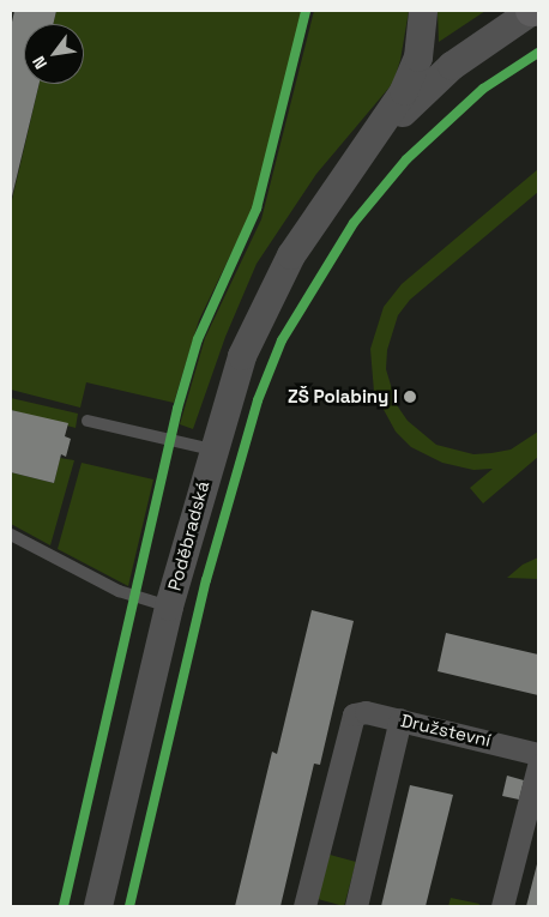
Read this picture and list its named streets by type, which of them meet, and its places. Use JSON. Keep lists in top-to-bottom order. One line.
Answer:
{"streets":{"street":["Poděbradská","Družstevní"]},"places":["ZŠ Polabiny I"],"north":"bottom left"}
